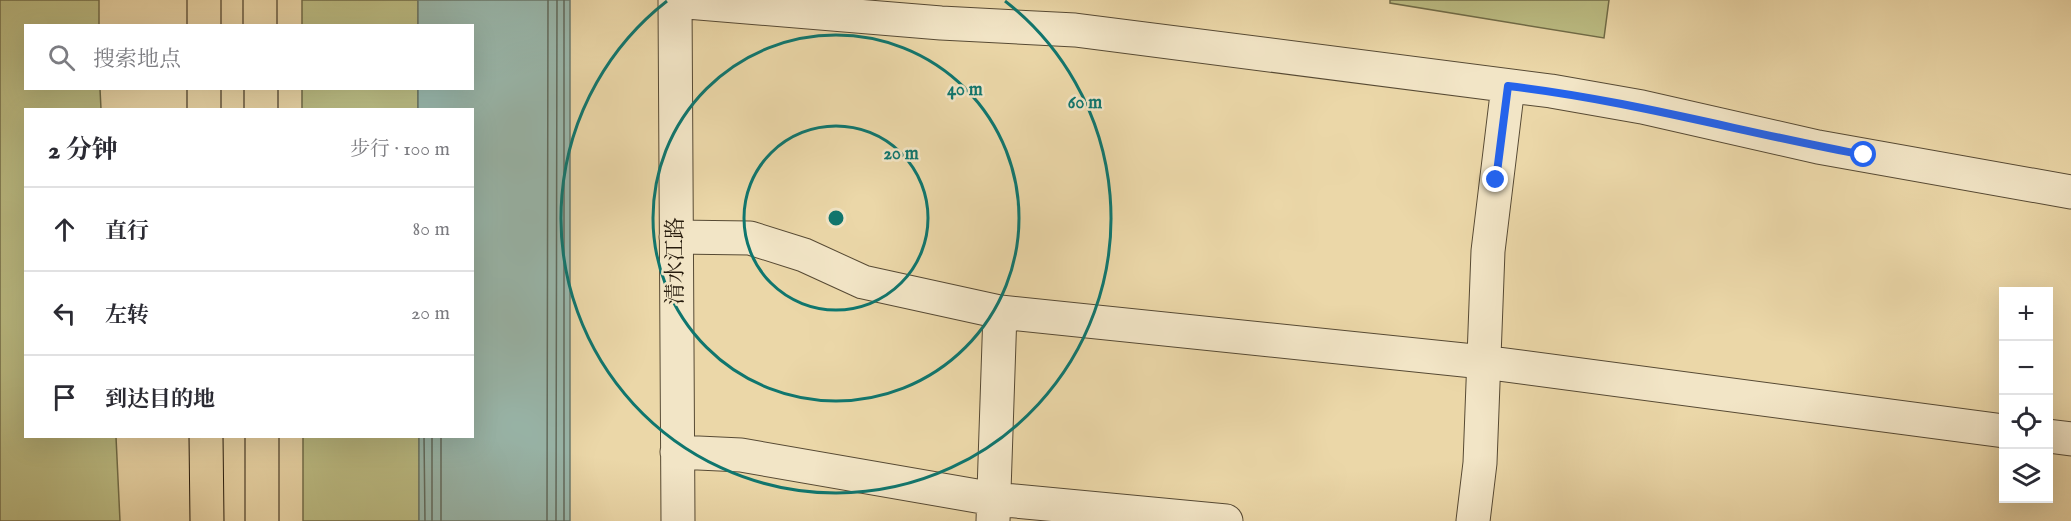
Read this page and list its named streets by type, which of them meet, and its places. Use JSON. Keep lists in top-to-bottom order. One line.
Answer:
{"streets":{"street":["清水江路"]},"page":{"search":"搜索地点","heading":["2 分钟","步行 · 100 m"],"list":[["直行","80 m"],["左转","20 m"],"到达目的地"],"map_buttons":["+","−"]},"rings":["40 m","60 m","20 m"]}
